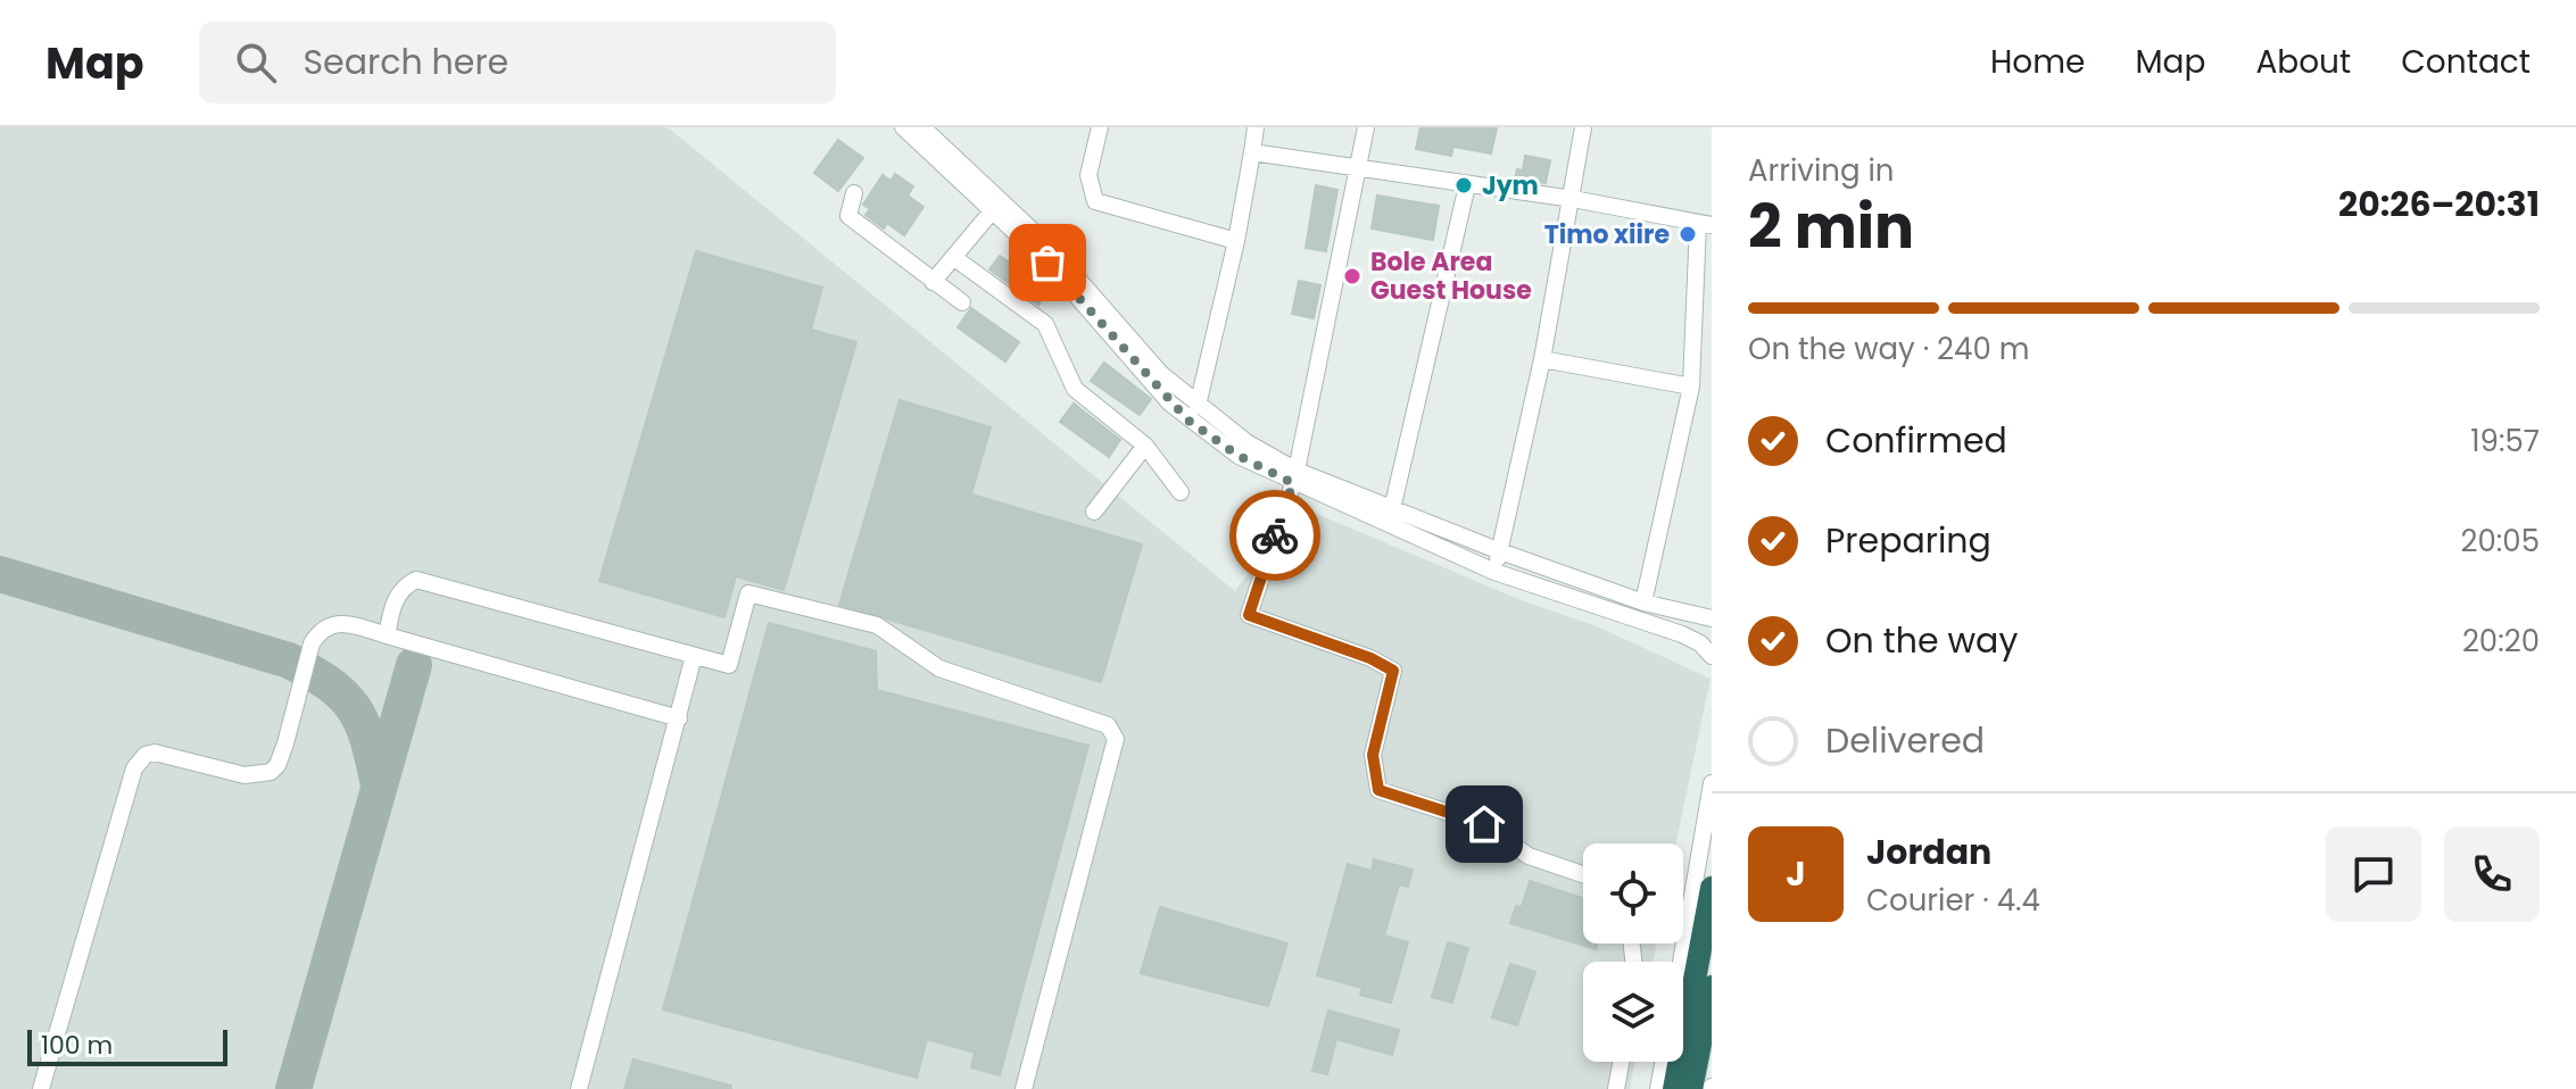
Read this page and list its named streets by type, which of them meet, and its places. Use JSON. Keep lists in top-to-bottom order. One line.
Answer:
{"places":["Jym","Timo xiire","Bole Area Guest House"],"scale_bar":"100 m","page":{"header":"Map","search":"Search here","nav":["Home","Map","About","Contact"],"heading":["2 min","Arriving in","20:26–20:31"],"panel":["Jordan","Courier · 4.4"],"bar":"On the way · 240 m","list":[["Confirmed","19:57"],["Preparing","20:05"],["On the way","20:20"],"Delivered"],"round":"J","scale":"100 m"}}
